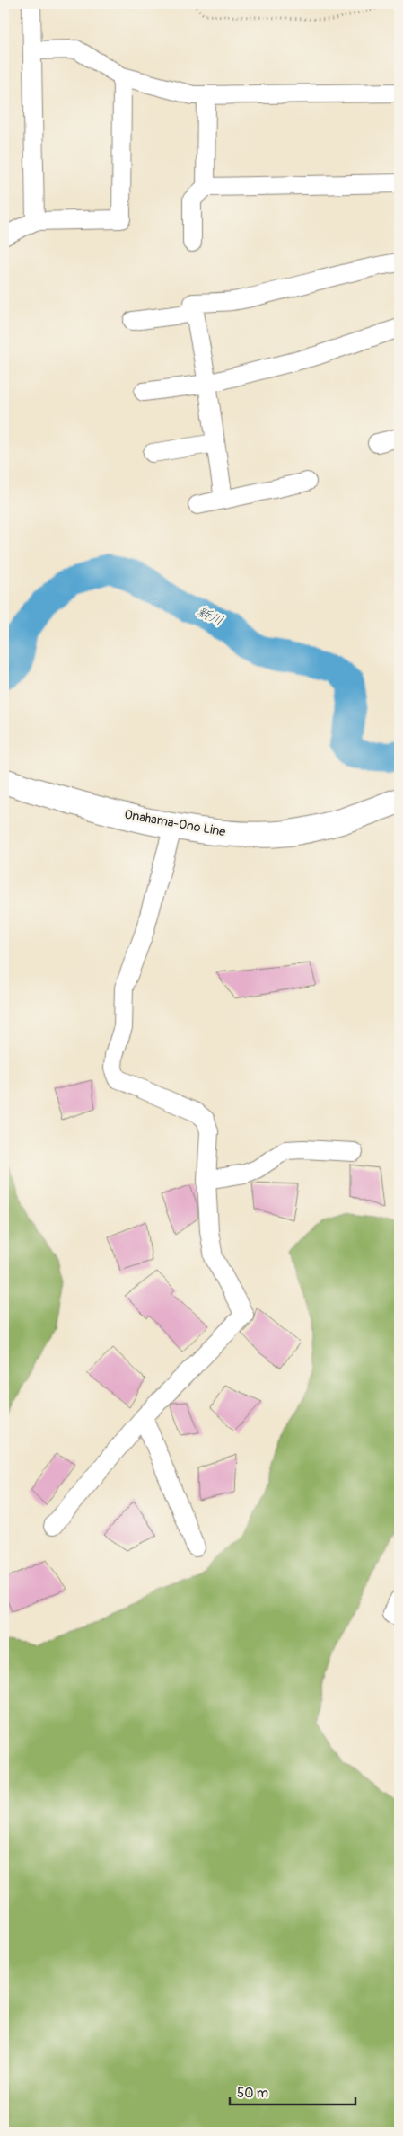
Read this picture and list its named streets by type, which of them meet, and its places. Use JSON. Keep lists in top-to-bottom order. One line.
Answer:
{"streets":{"main road":["Onahama-Ono Line"]},"water":["新川"],"scale_bar":"50 m"}
